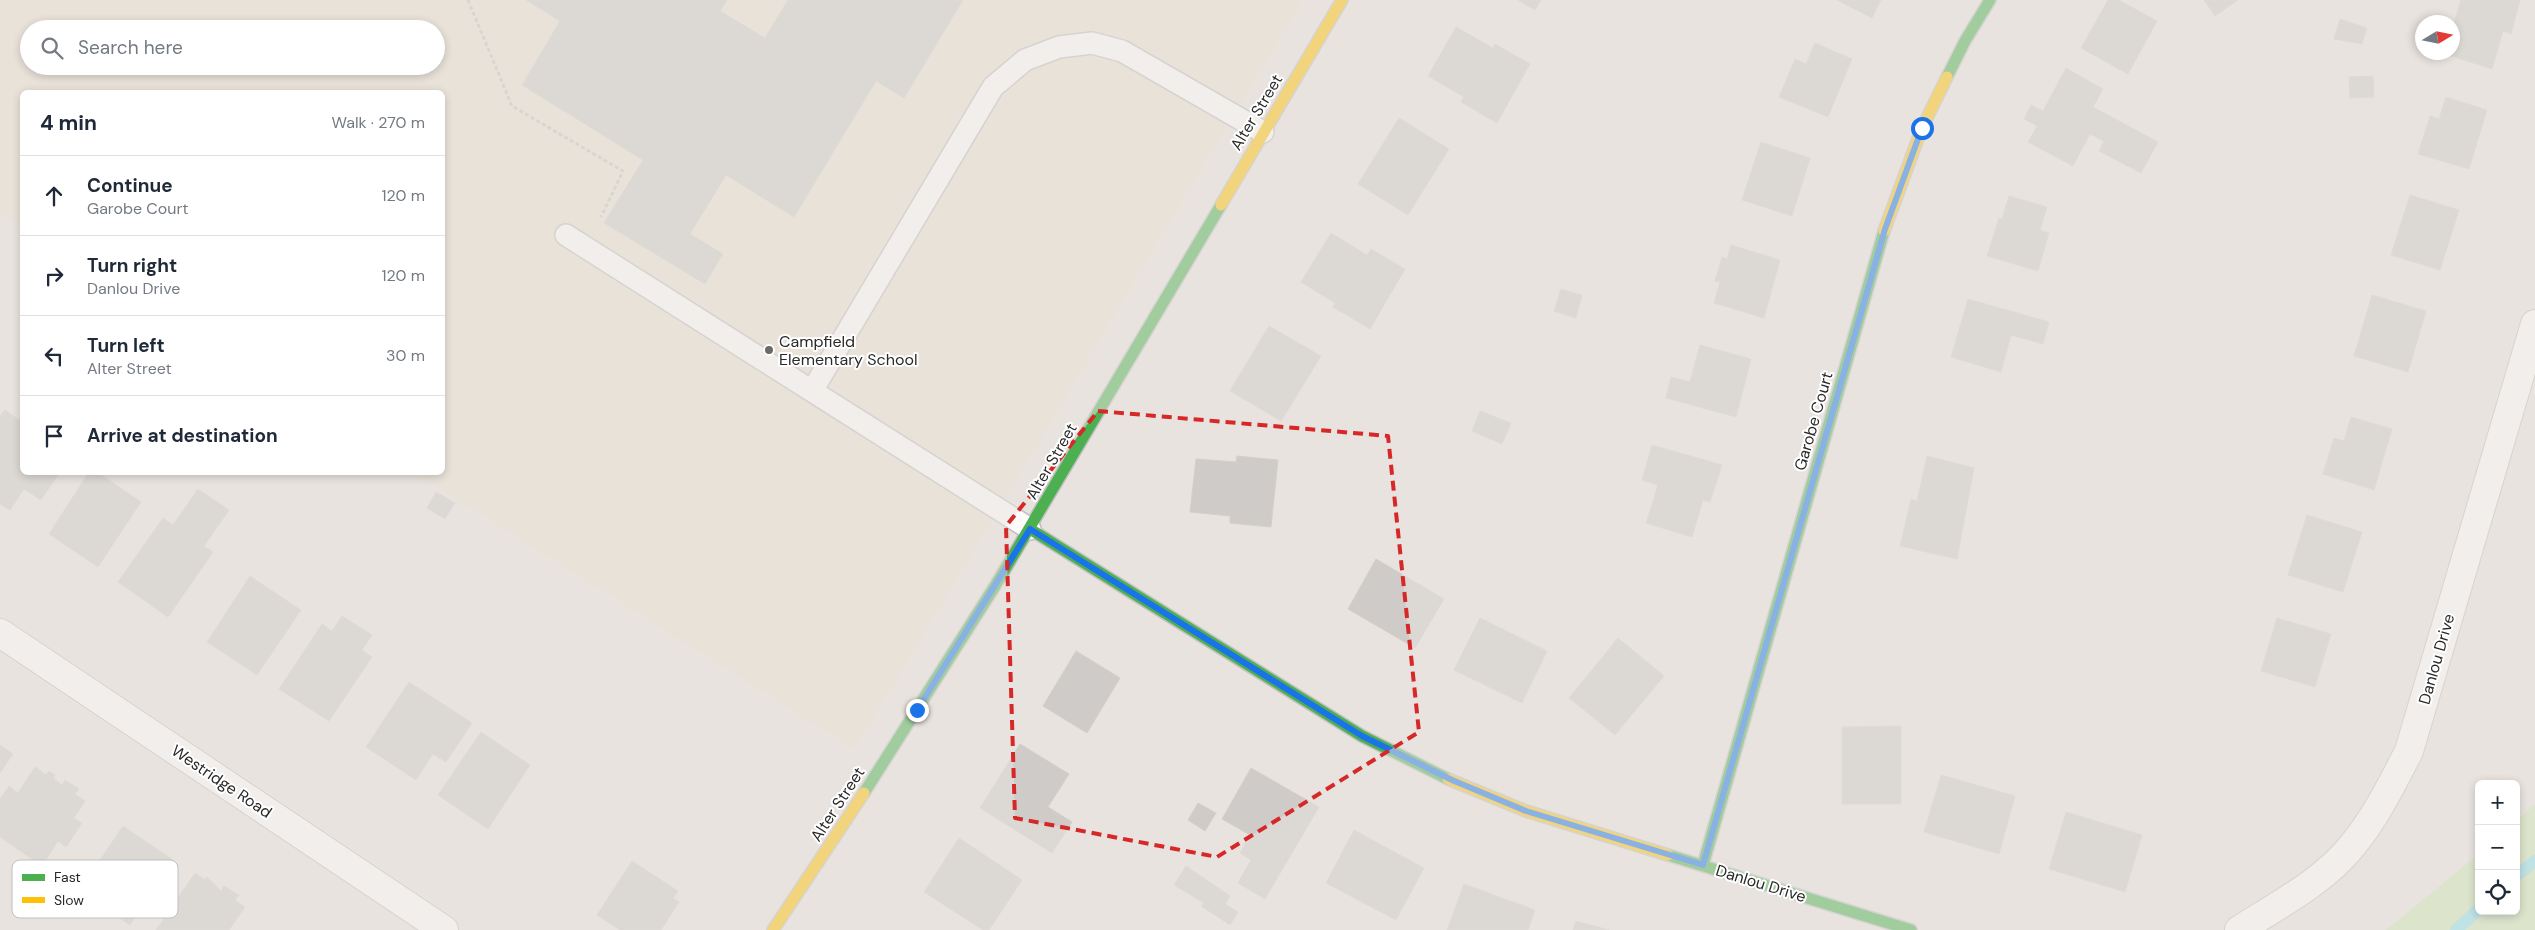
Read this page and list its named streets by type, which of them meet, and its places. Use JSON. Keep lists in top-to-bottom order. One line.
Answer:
{"streets":{"street":["Alter Street","Garobe Court","Danlou Drive","Westridge Road"]},"crossings":[["Alter Street","Danlou Drive"],["Garobe Court","Danlou Drive"]],"places":["Campfield Elementary School"],"legend":["Fast","Slow"],"north":"right","page":{"search":"Search here","heading":["4 min","Walk · 270 m"],"list":[["Continue","Garobe Court","120 m"],["Turn right","Danlou Drive","120 m"],["Turn left","Alter Street","30 m"],"Arrive at destination"],"map_buttons":["+","−"]}}
